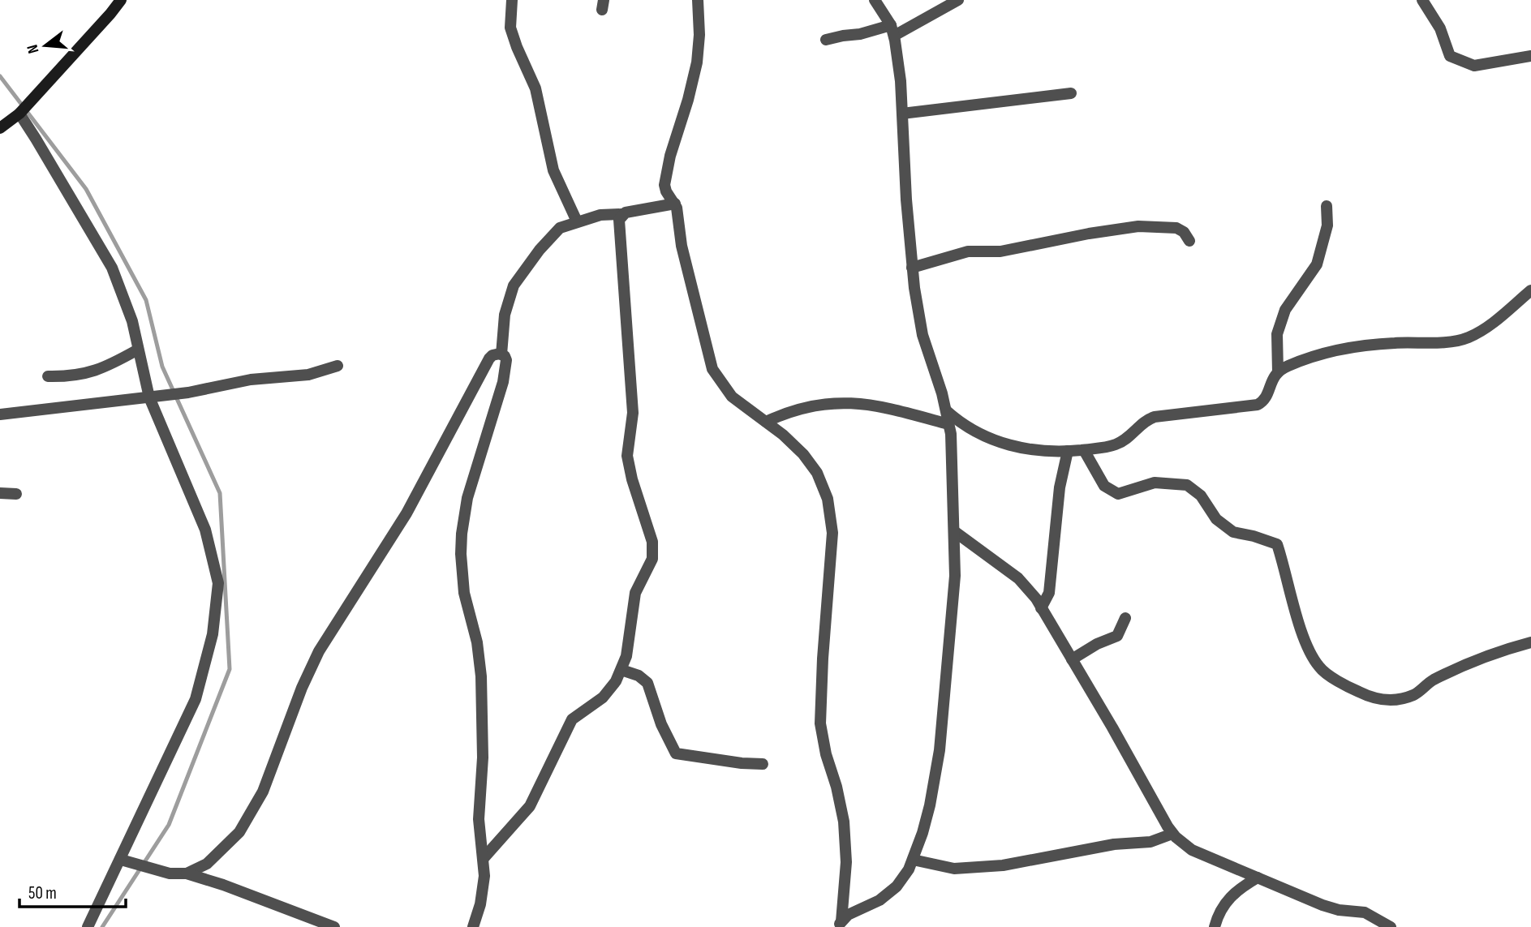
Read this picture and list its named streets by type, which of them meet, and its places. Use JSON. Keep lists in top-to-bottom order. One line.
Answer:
{"scale_bar":"50 m","north":"left"}
